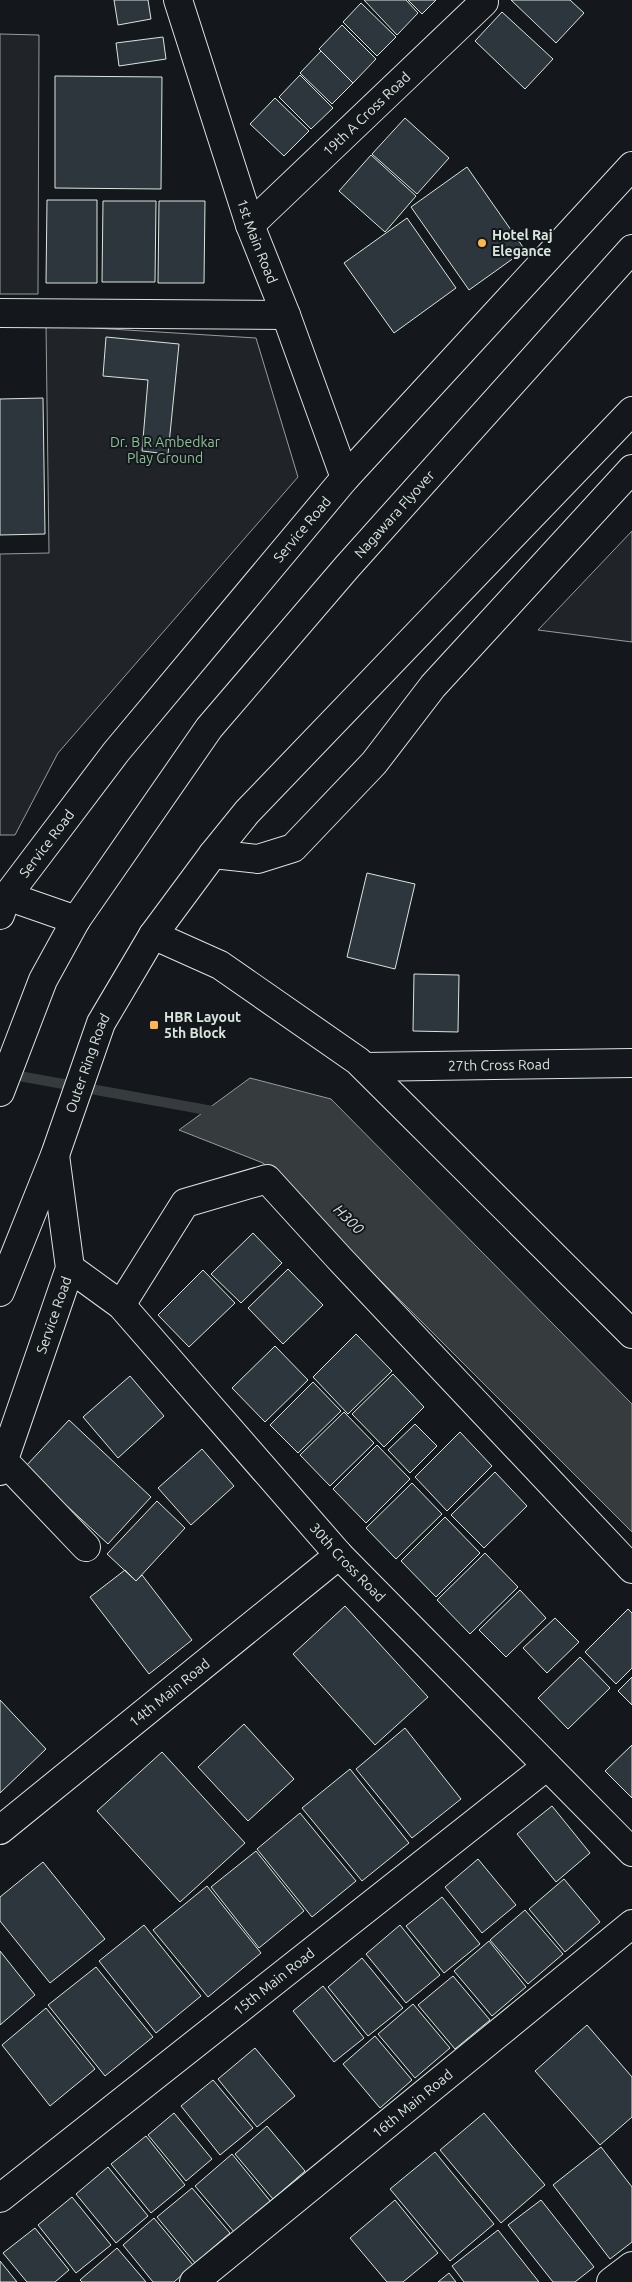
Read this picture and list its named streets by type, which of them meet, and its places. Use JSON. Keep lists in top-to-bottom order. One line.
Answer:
{"streets":{"main road":["19th A Cross Road","1st Main Road","Nagawara Flyover","Service Road","Outer Ring Road","27th Cross Road","30th Cross Road","14th Main Road","15th Main Road","16th Main Road"]},"crossings":[["19th A Cross Road","1st Main Road"],["1st Main Road","Service Road"],["Service Road","Outer Ring Road"],["Service Road","30th Cross Road"],["30th Cross Road","14th Main Road"],["30th Cross Road","15th Main Road"]],"water":["H300"],"parks":["Dr. B R Ambedkar Play Ground"],"places":{"other":["Hotel Raj Elegance"],"transit":["HBR Layout 5th Block"]}}
